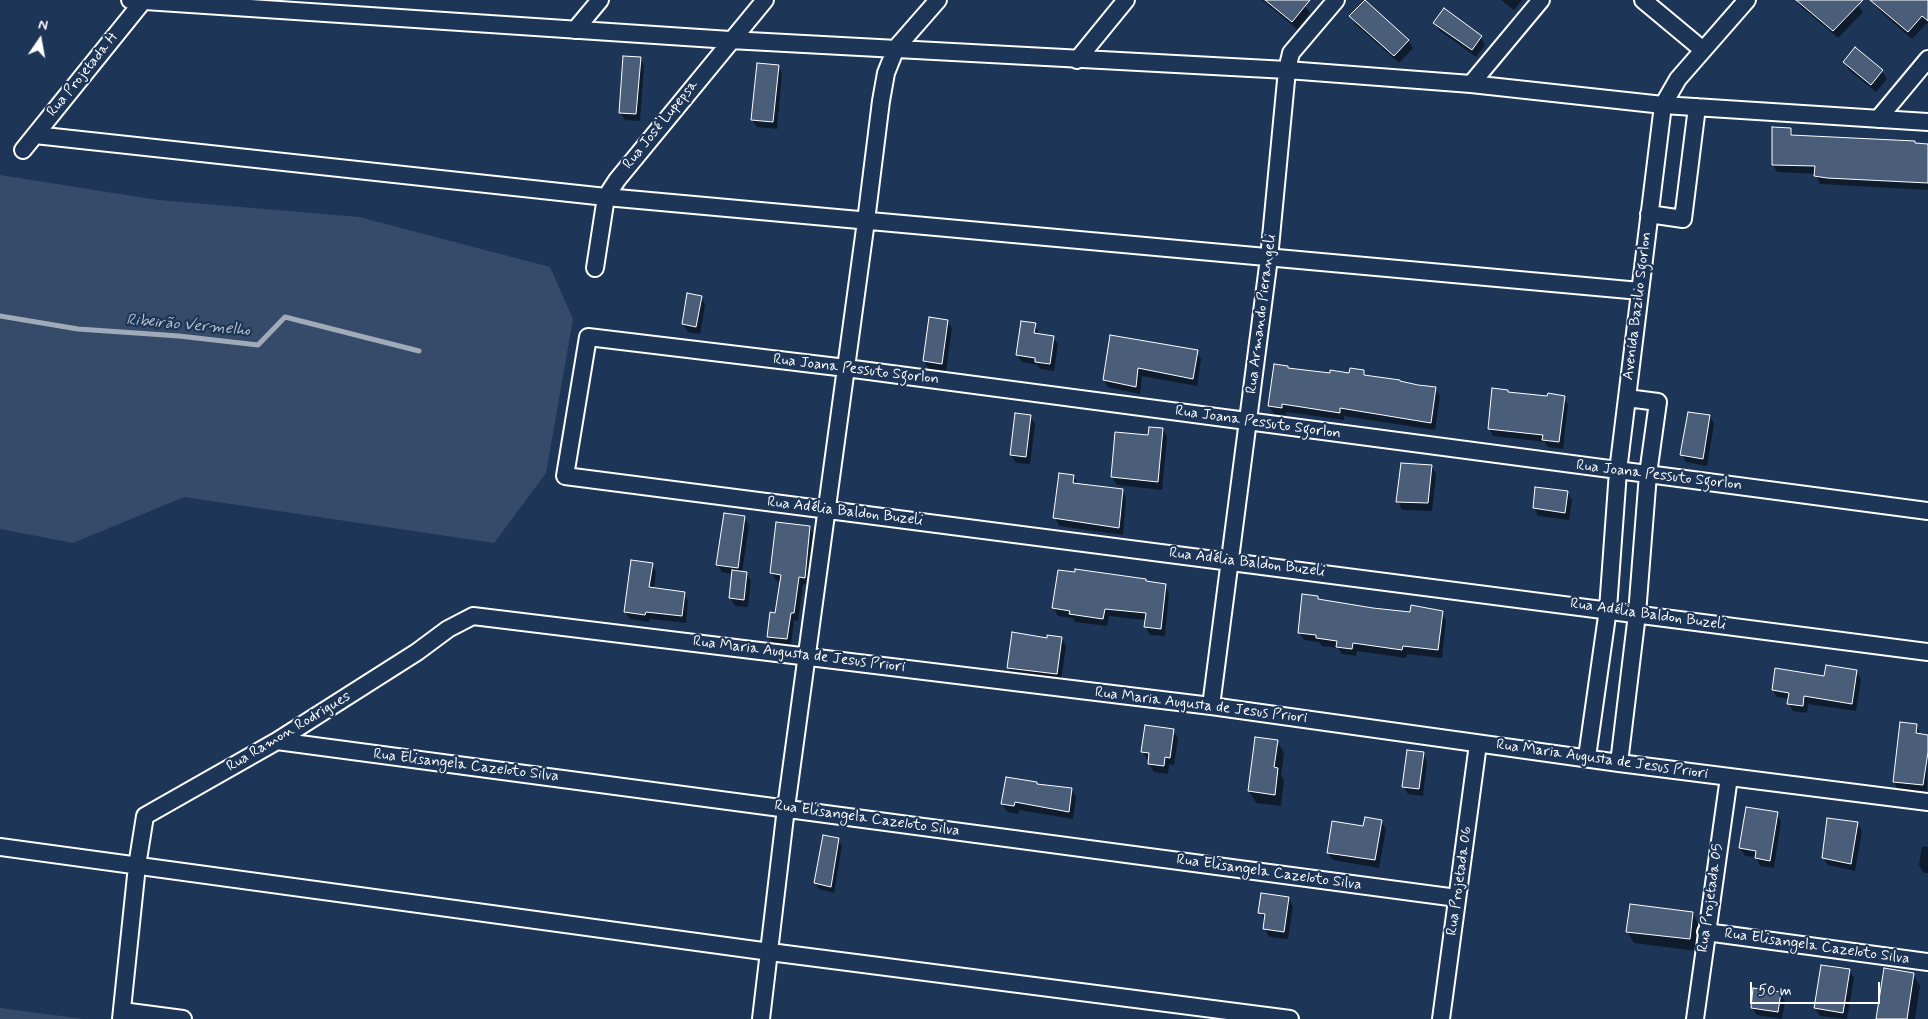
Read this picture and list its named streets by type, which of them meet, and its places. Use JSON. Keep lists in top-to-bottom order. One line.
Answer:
{"streets":{"street":["Rua Projetada H","Rua José Lupepsa","Avenida Bazilio Sgorlon","Rua Armando Pierangeli","Rua Joana Pessuto Sgorlon","Rua Adélia Baldon Buzeli","Rua Maria Augusta de Jesus Priori","Rua Ramon Rodrigues","Rua Elisangela Cazeloto Silva","Rua Projetada 06","Rua Projetada 05"]},"crossings":[["Avenida Bazilio Sgorlon","Rua Joana Pessuto Sgorlon"],["Avenida Bazilio Sgorlon","Rua Adélia Baldon Buzeli"],["Avenida Bazilio Sgorlon","Rua Maria Augusta de Jesus Priori"],["Rua Armando Pierangeli","Rua Joana Pessuto Sgorlon"],["Rua Armando Pierangeli","Rua Adélia Baldon Buzeli"],["Rua Armando Pierangeli","Rua Maria Augusta de Jesus Priori"],["Rua Joana Pessuto Sgorlon","Rua Adélia Baldon Buzeli"],["Rua Maria Augusta de Jesus Priori","Rua Ramon Rodrigues"],["Rua Maria Augusta de Jesus Priori","Rua Projetada 06"],["Rua Maria Augusta de Jesus Priori","Rua Projetada 05"],["Rua Ramon Rodrigues","Rua Elisangela Cazeloto Silva"],["Rua Elisangela Cazeloto Silva","Rua Projetada 06"],["Rua Elisangela Cazeloto Silva","Rua Projetada 05"]],"water":["Ribeirão Vermelho"],"scale_bar":"50 m","north":"top"}
